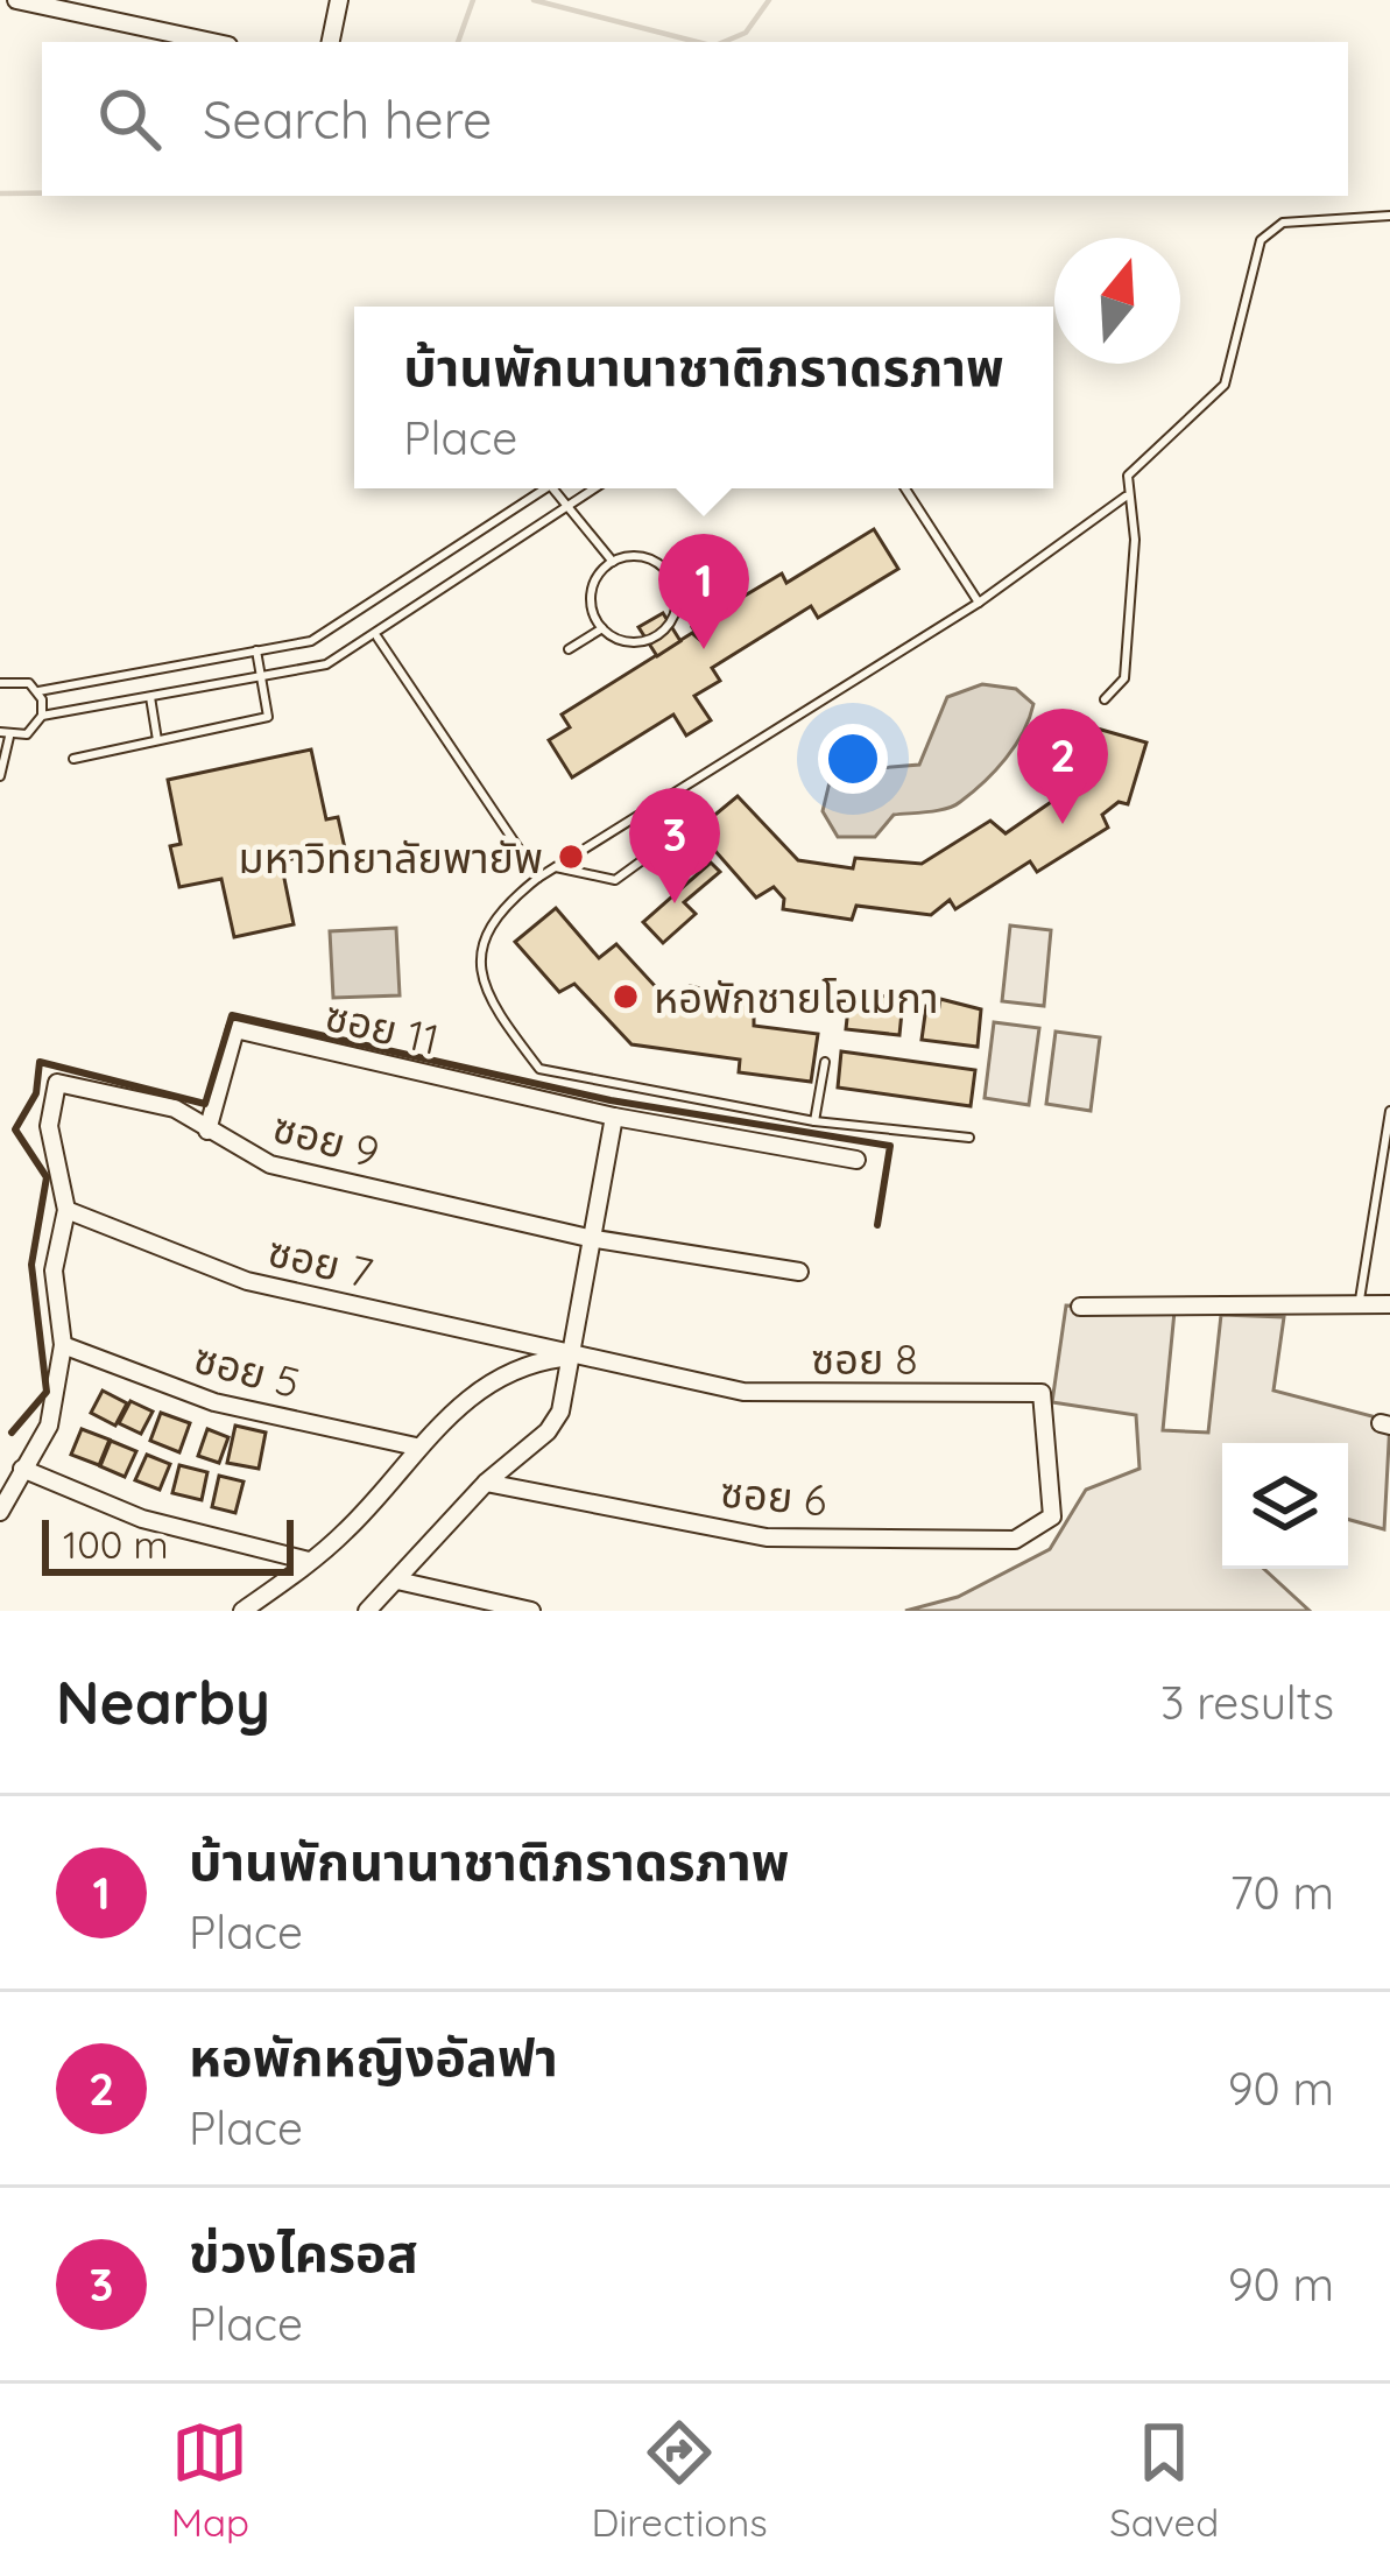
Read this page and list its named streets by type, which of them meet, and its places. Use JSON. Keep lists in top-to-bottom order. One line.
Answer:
{"streets":{"street":["ซอย 11","ซอย 9","ซอย 7","ซอย 8","ซอย 5","ซอย 6"]},"crossings":[["ซอย 11","ซอย 9"],["ซอย 9","ซอย 7"],["ซอย 7","ซอย 8"],["ซอย 8","ซอย 6"]],"places":["มหาวิทยาลัยพายัพ","หอพักชายโอเมกา"],"scale_bar":"100 m","north":"top","page":{"search":"Search here","popup":["บ้านพักนานาชาติภราดรภาพ","Place"],"pins":["1","2","3"],"scale":"100 m","heading":["Nearby","3 results"],"list":[{"mark":"1","name":"บ้านพักนานาชาติภราดรภาพ","note":"Place","value":"70 m"},{"mark":"2","name":"หอพักหญิงอัลฟา","note":"Place","value":"90 m"},{"mark":"3","name":"ข่วงไครอส","note":"Place","value":"90 m"}],"nav":["Map","Directions","Saved"]}}
